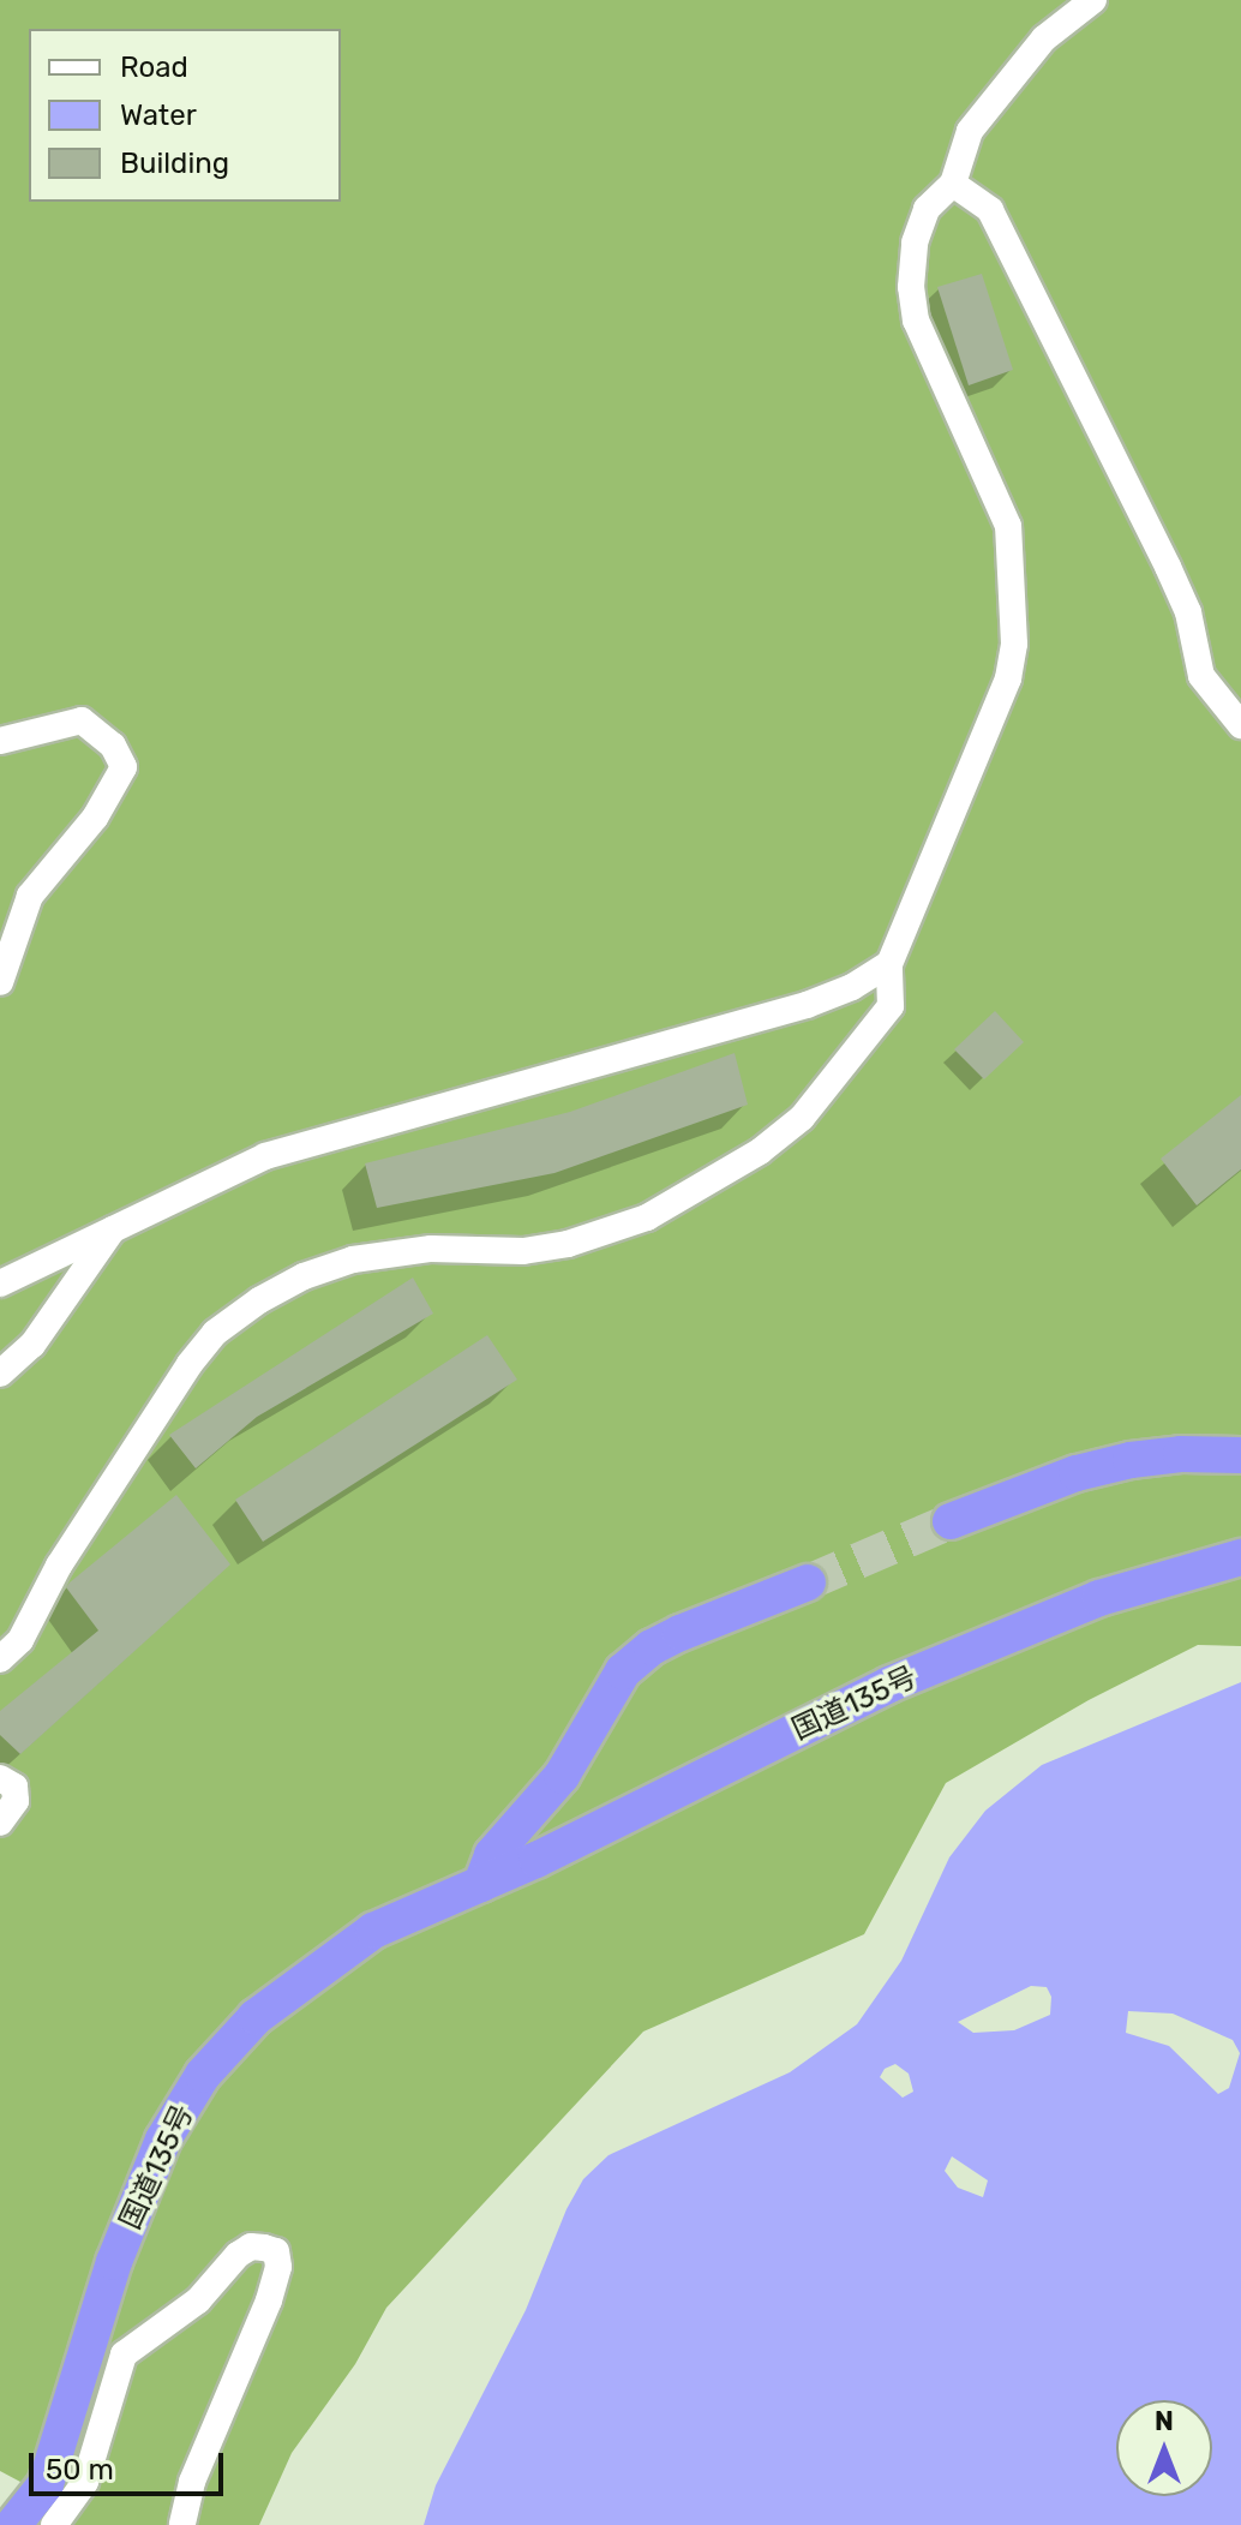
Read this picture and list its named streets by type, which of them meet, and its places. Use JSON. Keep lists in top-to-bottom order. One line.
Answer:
{"streets":{"highway":["国道135号"]},"legend":["Road","Water","Building"],"scale_bar":"50 m","north":"top"}
